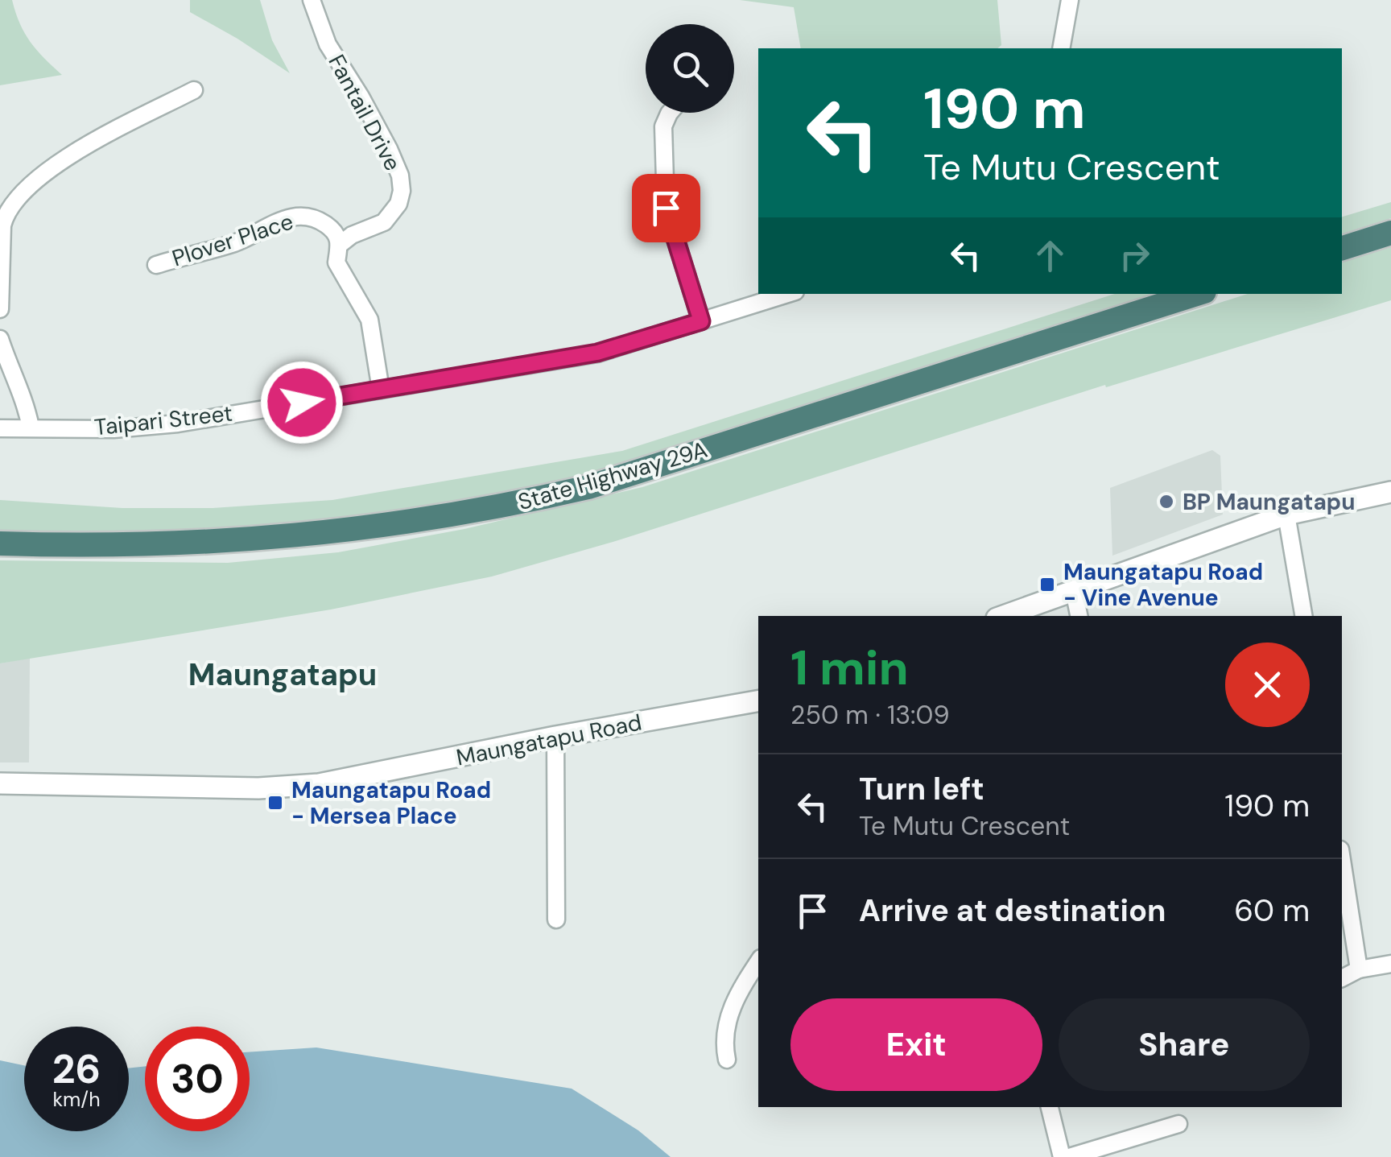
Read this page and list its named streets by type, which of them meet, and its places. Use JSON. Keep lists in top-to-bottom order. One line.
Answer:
{"streets":{"highway":["State Highway 29A"],"street":["Fantail Drive","Plover Place","Taipari Street","Maungatapu Road"]},"crossings":[["Fantail Drive","Plover Place"]],"districts":["Maungatapu"],"places":{"other":["BP Maungatapu"],"transit":["Maungatapu Road - Vine Avenue","Maungatapu Road - Mersea Place"]},"page":{"turn":["190 m","Te Mutu Crescent"],"heading":["1 min","250 m · 13:09"],"list":[{"name":"Turn left","note":"Te Mutu Crescent","value":"190 m"},{"name":"Arrive at destination","value":"60 m"}],"buttons":["Exit","Share"],"speed":"26 km/h","limit":"30"}}
